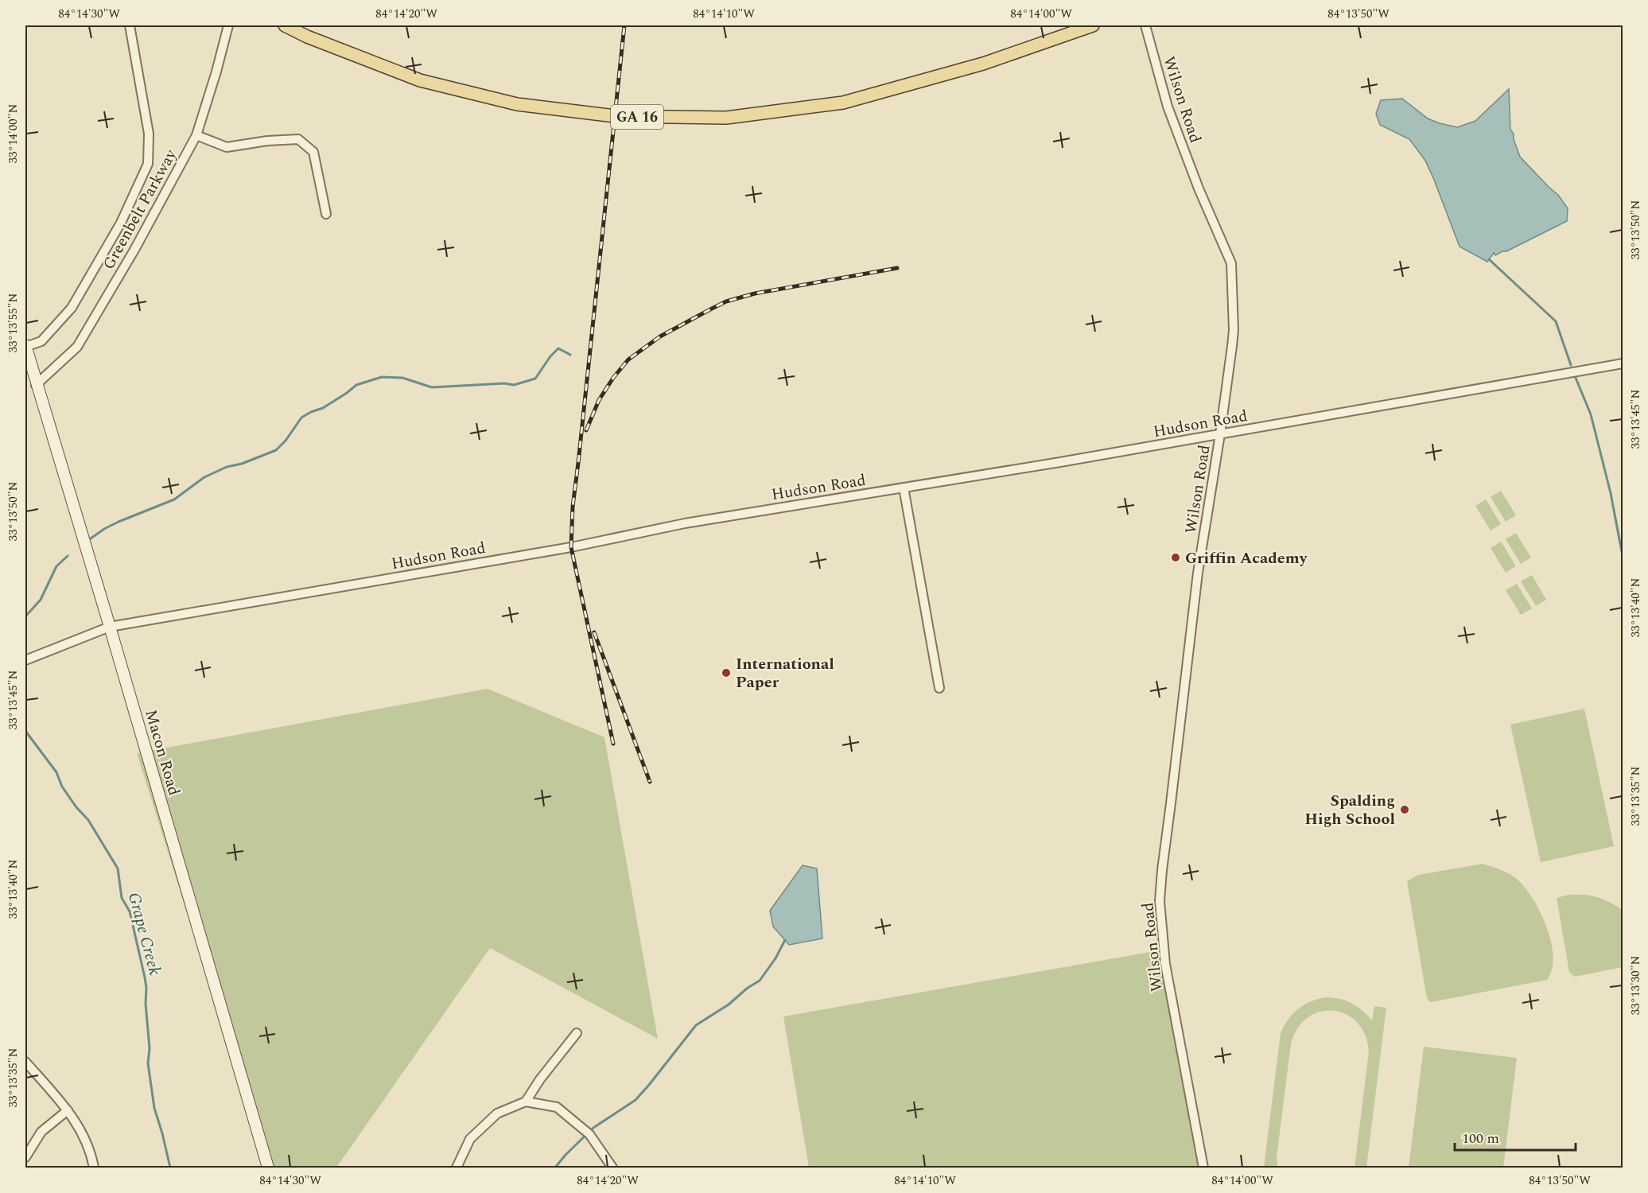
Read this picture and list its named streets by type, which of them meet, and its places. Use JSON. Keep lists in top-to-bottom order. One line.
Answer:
{"streets":{"main road":["GA 16","Macon Road"],"street":["Wilson Road","Greenbelt Parkway","Hudson Road"]},"crossings":[["Wilson Road","Hudson Road"],["Greenbelt Parkway","Macon Road"],["Hudson Road","Macon Road"]],"water":["Grape Creek"],"places":["Griffin Academy","International Paper","Spalding High School"],"scale_bar":"100 m","coordinates":["84°14'30\"W","84°14'20\"W","84°14'10\"W","84°14'00\"W","84°13'50\"W","33°14'00\"N","33°13'50\"N","33°13'55\"N","33°13'45\"N","33°13'40\"N","33°13'35\"N","33°13'30\"N"]}
